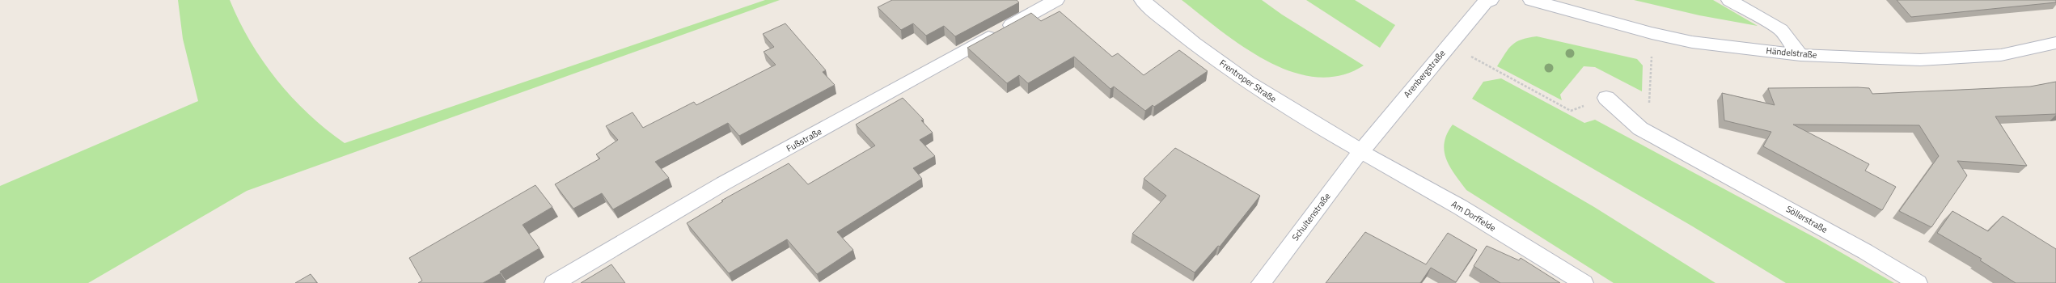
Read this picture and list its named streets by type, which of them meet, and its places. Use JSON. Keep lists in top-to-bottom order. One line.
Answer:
{"streets":{"street":["Händelstraße","Arenbergstraße","Frentroper Straße","Fußstraße","Am Dorffelde","Schultenstraße","Söllerstraße"]},"crossings":[["Arenbergstraße","Frentroper Straße"],["Arenbergstraße","Am Dorffelde"],["Arenbergstraße","Schultenstraße"],["Frentroper Straße","Am Dorffelde"],["Frentroper Straße","Schultenstraße"],["Am Dorffelde","Schultenstraße"]]}
